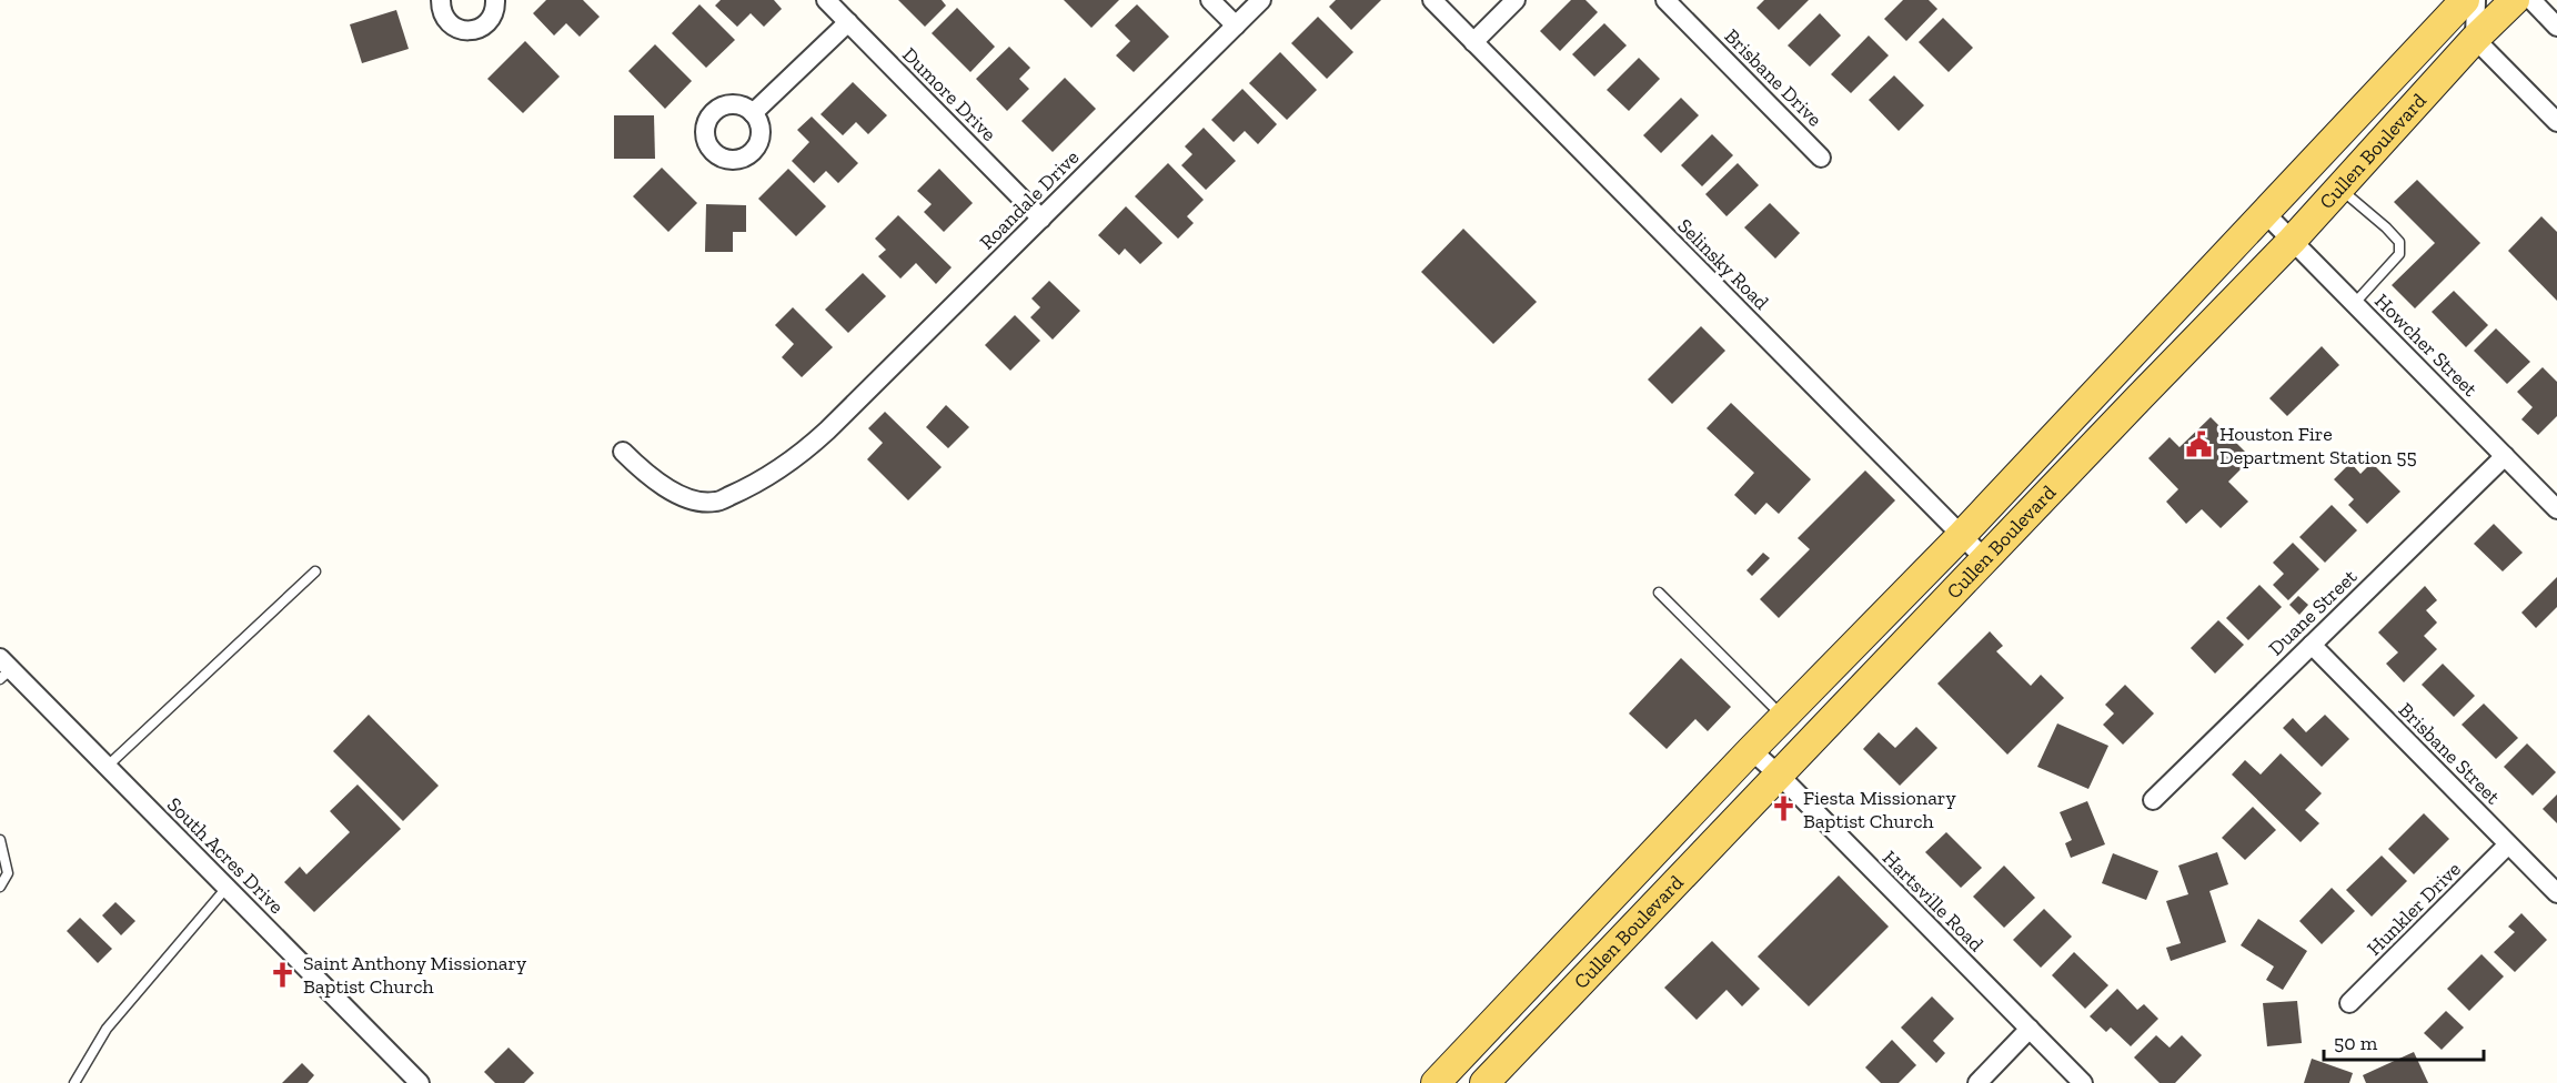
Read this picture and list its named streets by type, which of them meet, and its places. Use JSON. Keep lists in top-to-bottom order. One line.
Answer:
{"streets":{"main road":["Cullen Boulevard"],"street":["Brisbane Drive","Dumore Drive","Roandale Drive","Selinsky Road","Howcher Street","Duane Street","Brisbane Street","South Acres Drive","Hartsville Road","Hunkler Drive"]},"crossings":[["Dumore Drive","Roandale Drive"],["Cullen Boulevard","Selinsky Road"],["Cullen Boulevard","Howcher Street"],["Cullen Boulevard","Hartsville Road"],["Howcher Street","Duane Street"],["Duane Street","Brisbane Street"],["Brisbane Street","Hunkler Drive"]],"places":{"public building":["Houston Fire Department Station 55"],"church":["Fiesta Missionary Baptist Church","Saint Anthony Missionary Baptist Church"]},"scale_bar":"50 m"}
